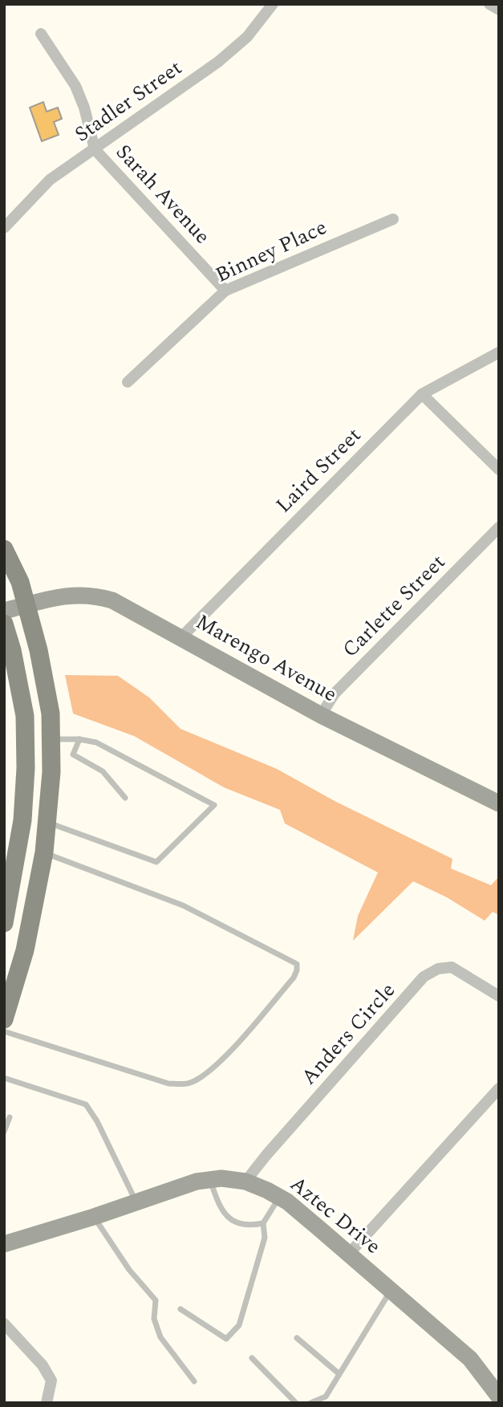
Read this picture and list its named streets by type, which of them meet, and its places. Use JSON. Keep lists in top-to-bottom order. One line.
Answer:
{"streets":{"street":["Stadler Street","Sarah Avenue","Binney Place","Laird Street","Carlette Street","Marengo Avenue","Anders Circle","Aztec Drive"]},"crossings":[["Stadler Street","Sarah Avenue"],["Sarah Avenue","Binney Place"],["Laird Street","Marengo Avenue"],["Carlette Street","Marengo Avenue"],["Anders Circle","Aztec Drive"]]}
